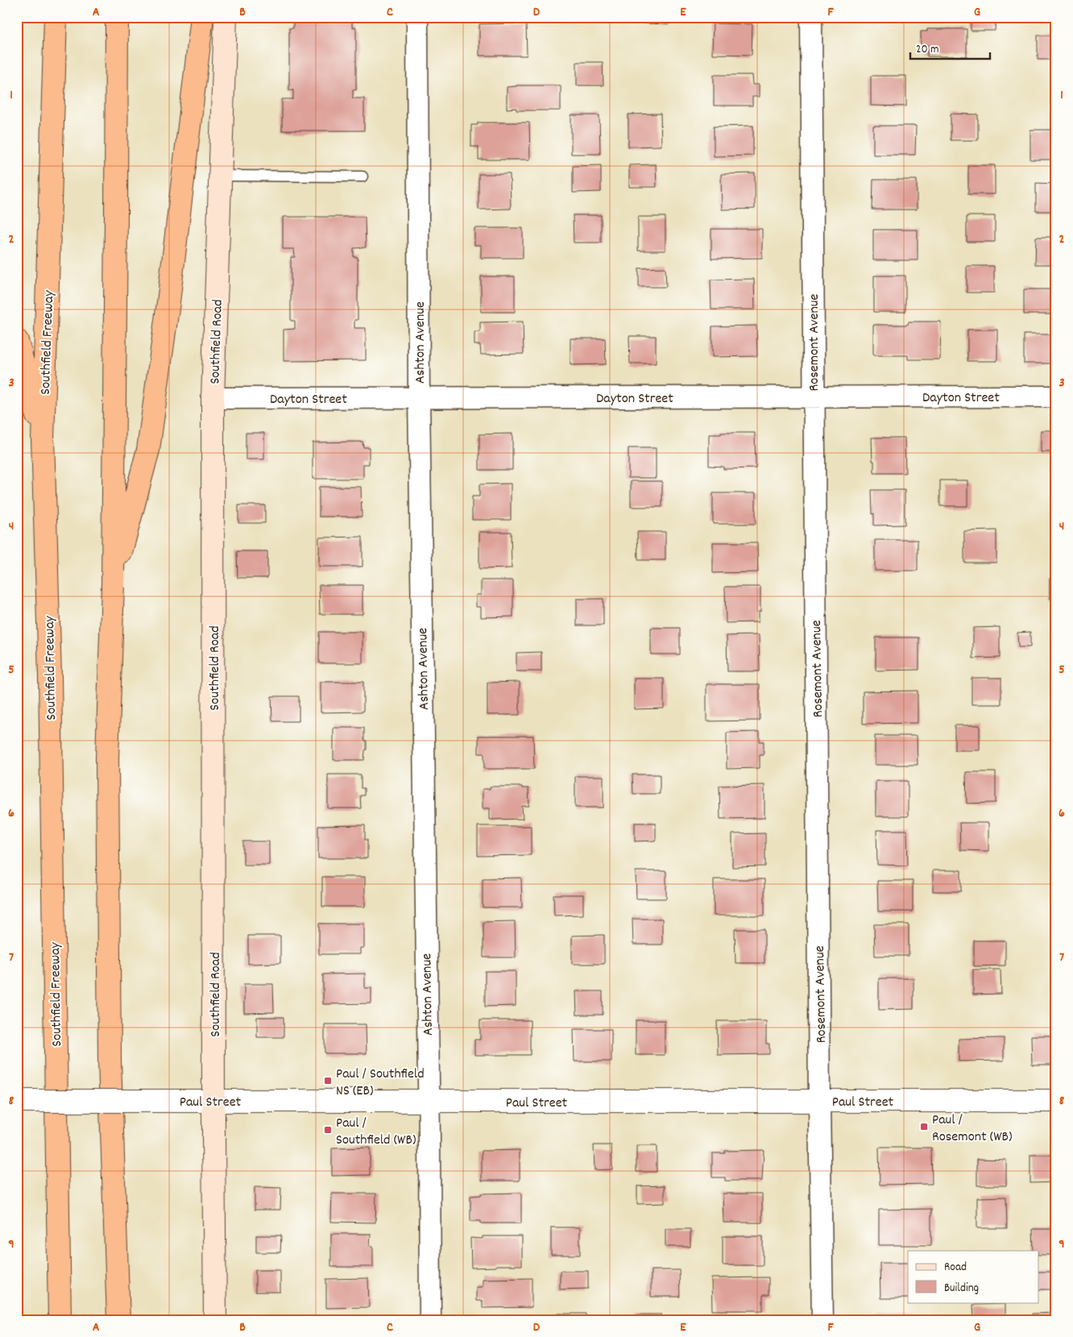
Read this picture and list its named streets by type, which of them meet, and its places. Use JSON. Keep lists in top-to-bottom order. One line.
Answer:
{"streets":{"highway":["Southfield Freeway"],"main road":["Southfield Road"],"street":["Ashton Avenue","Rosemont Avenue","Dayton Street","Paul Street"]},"crossings":[["Southfield Road","Dayton Street"],["Southfield Road","Paul Street"],["Ashton Avenue","Dayton Street"],["Ashton Avenue","Paul Street"],["Rosemont Avenue","Dayton Street"],["Rosemont Avenue","Paul Street"]],"places":{"transit":["Paul / Southfield NS (EB)","Paul / Rosemont (WB)","Paul / Southfield (WB)"]},"legend":["Road","Building"],"scale_bar":"20 m","grid":{"columns":["A","B","C","D","E","F","G"],"rows":["1","2","3","4","5","6","7","8","9"]}}
